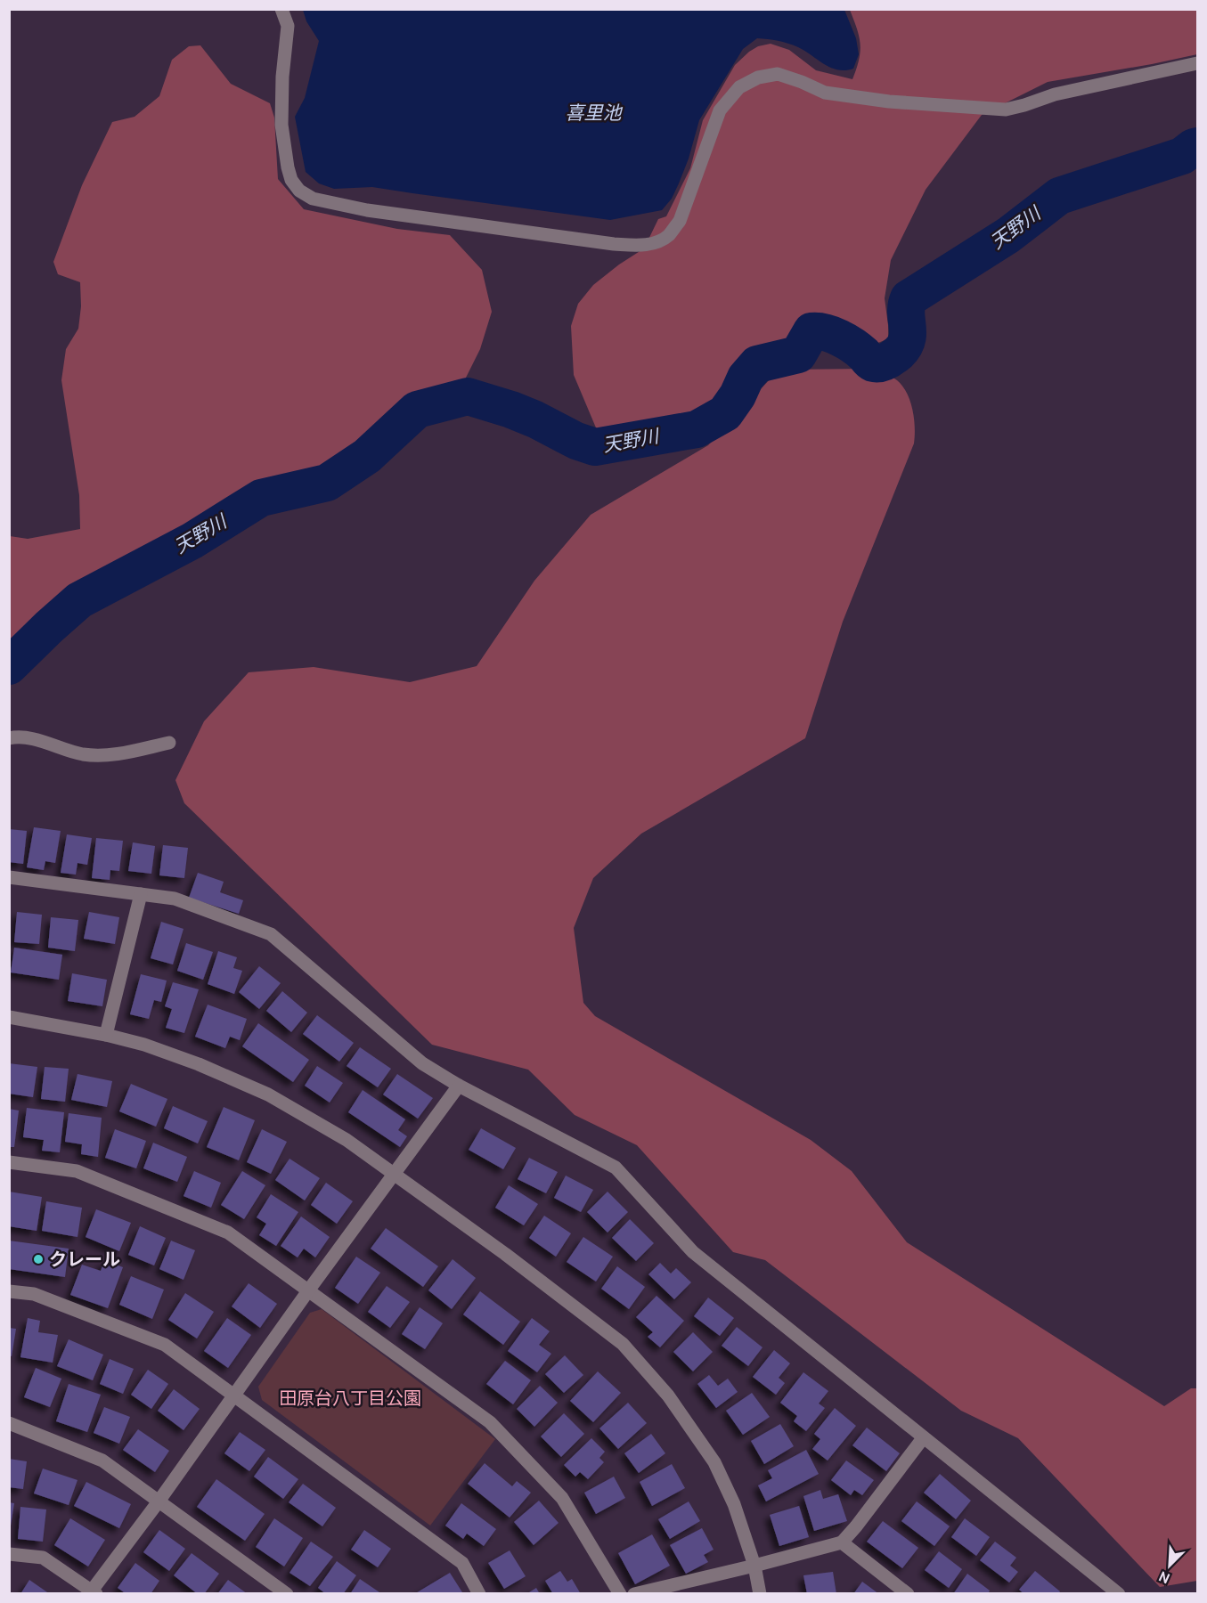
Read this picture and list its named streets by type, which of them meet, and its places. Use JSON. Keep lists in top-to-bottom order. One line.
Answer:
{"water":["喜里池","天野川"],"parks":["田原台八丁目公園"],"places":["クレール"],"north":"bottom left"}
